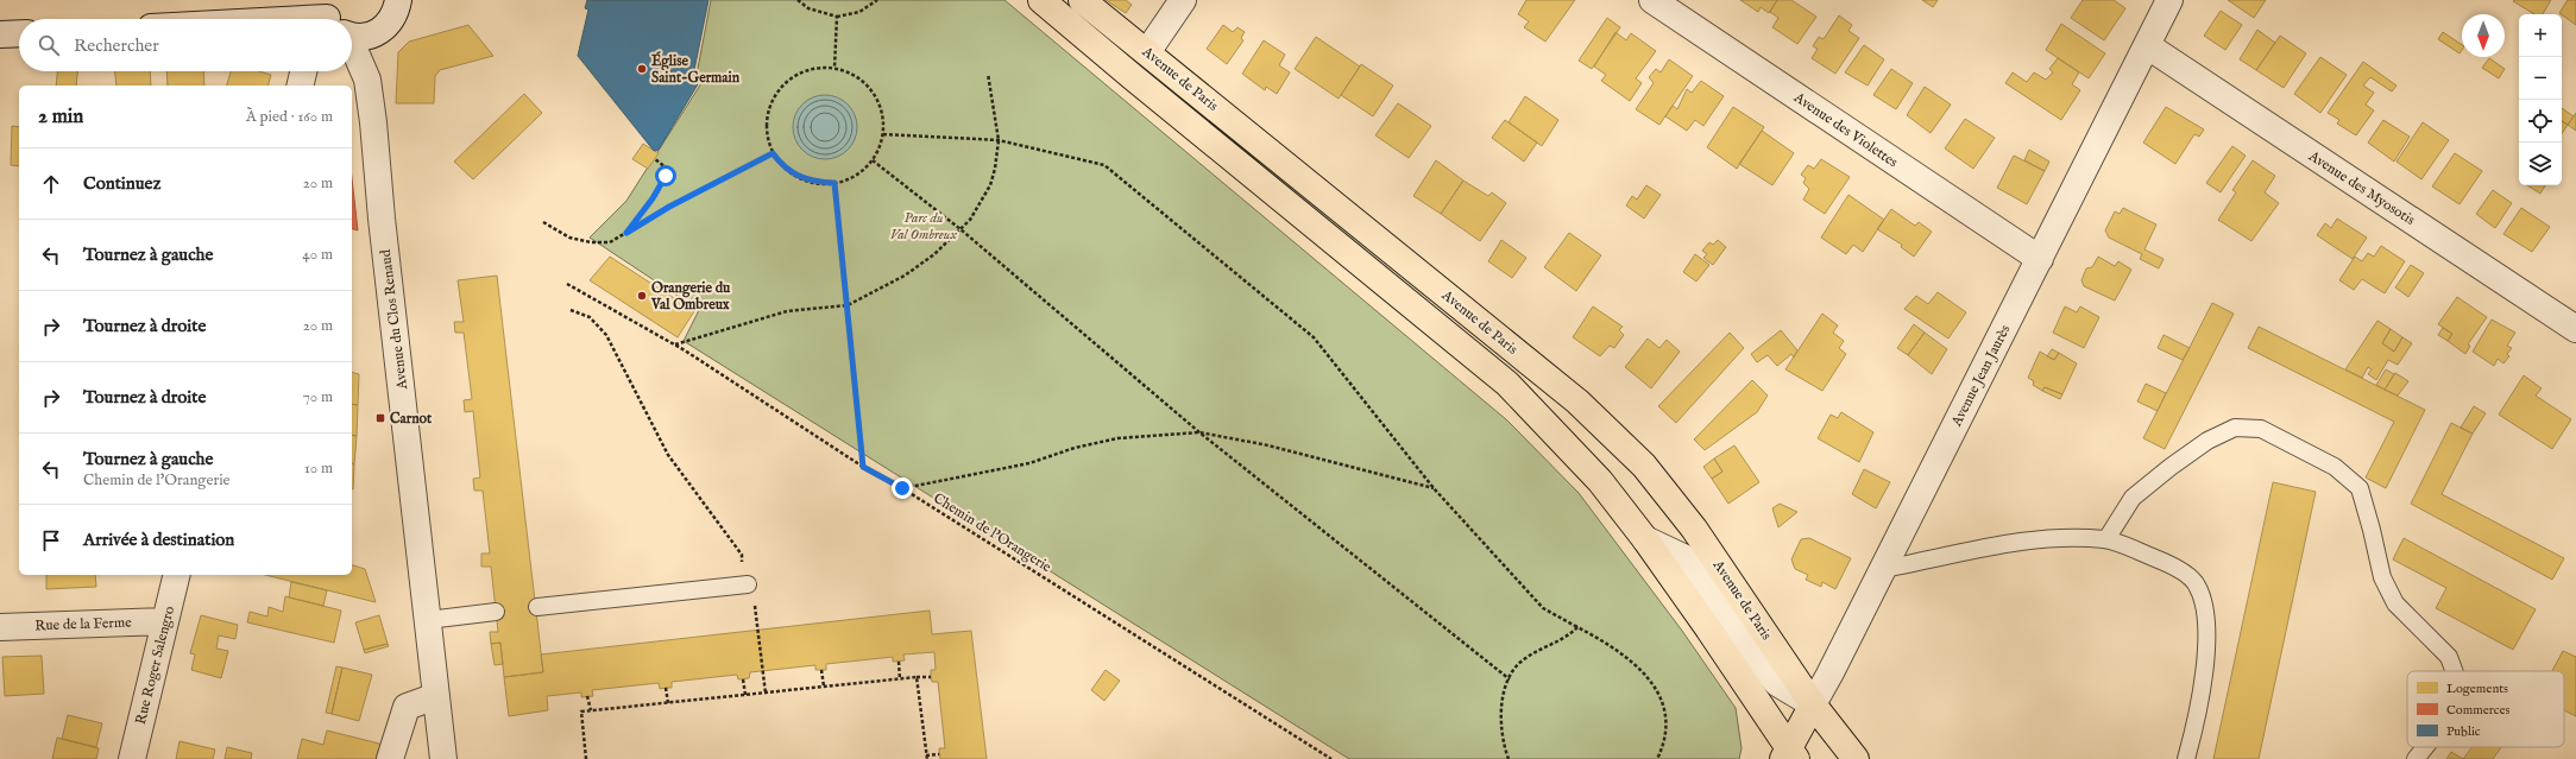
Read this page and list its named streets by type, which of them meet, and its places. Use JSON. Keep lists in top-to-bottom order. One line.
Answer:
{"streets":{"main road":["Avenue de Paris","Avenue Jean Jaurès"],"street":["Avenue des Violettes","Avenue des Myosotis","Avenue du Clos Renaud","Rue de la Ferme","Rue Roger Salengro"],"path":["Chemin de l'Orangerie"]},"crossings":[["Avenue de Paris","Avenue Jean Jaurès"],["Avenue des Violettes","Avenue Jean Jaurès"],["Avenue des Myosotis","Avenue Jean Jaurès"],["Rue de la Ferme","Rue Roger Salengro"]],"parks":["Parc du Val Ombreux"],"places":{"other":["Église Saint-Germain","Orangerie du Val Ombreux"],"transit":["Carnot"]},"legend":["Logements","Commerces","Public"],"north":"bottom","page":{"map_buttons":["+","−"],"search":"Rechercher","heading":["2 min","À pied · 160 m"],"list":[["Continuez","20 m"],["Tournez à gauche","40 m"],["Tournez à droite","20 m"],["Tournez à droite","70 m"],["Tournez à gauche","Chemin de l'Orangerie","10 m"],"Arrivée à destination"]}}
